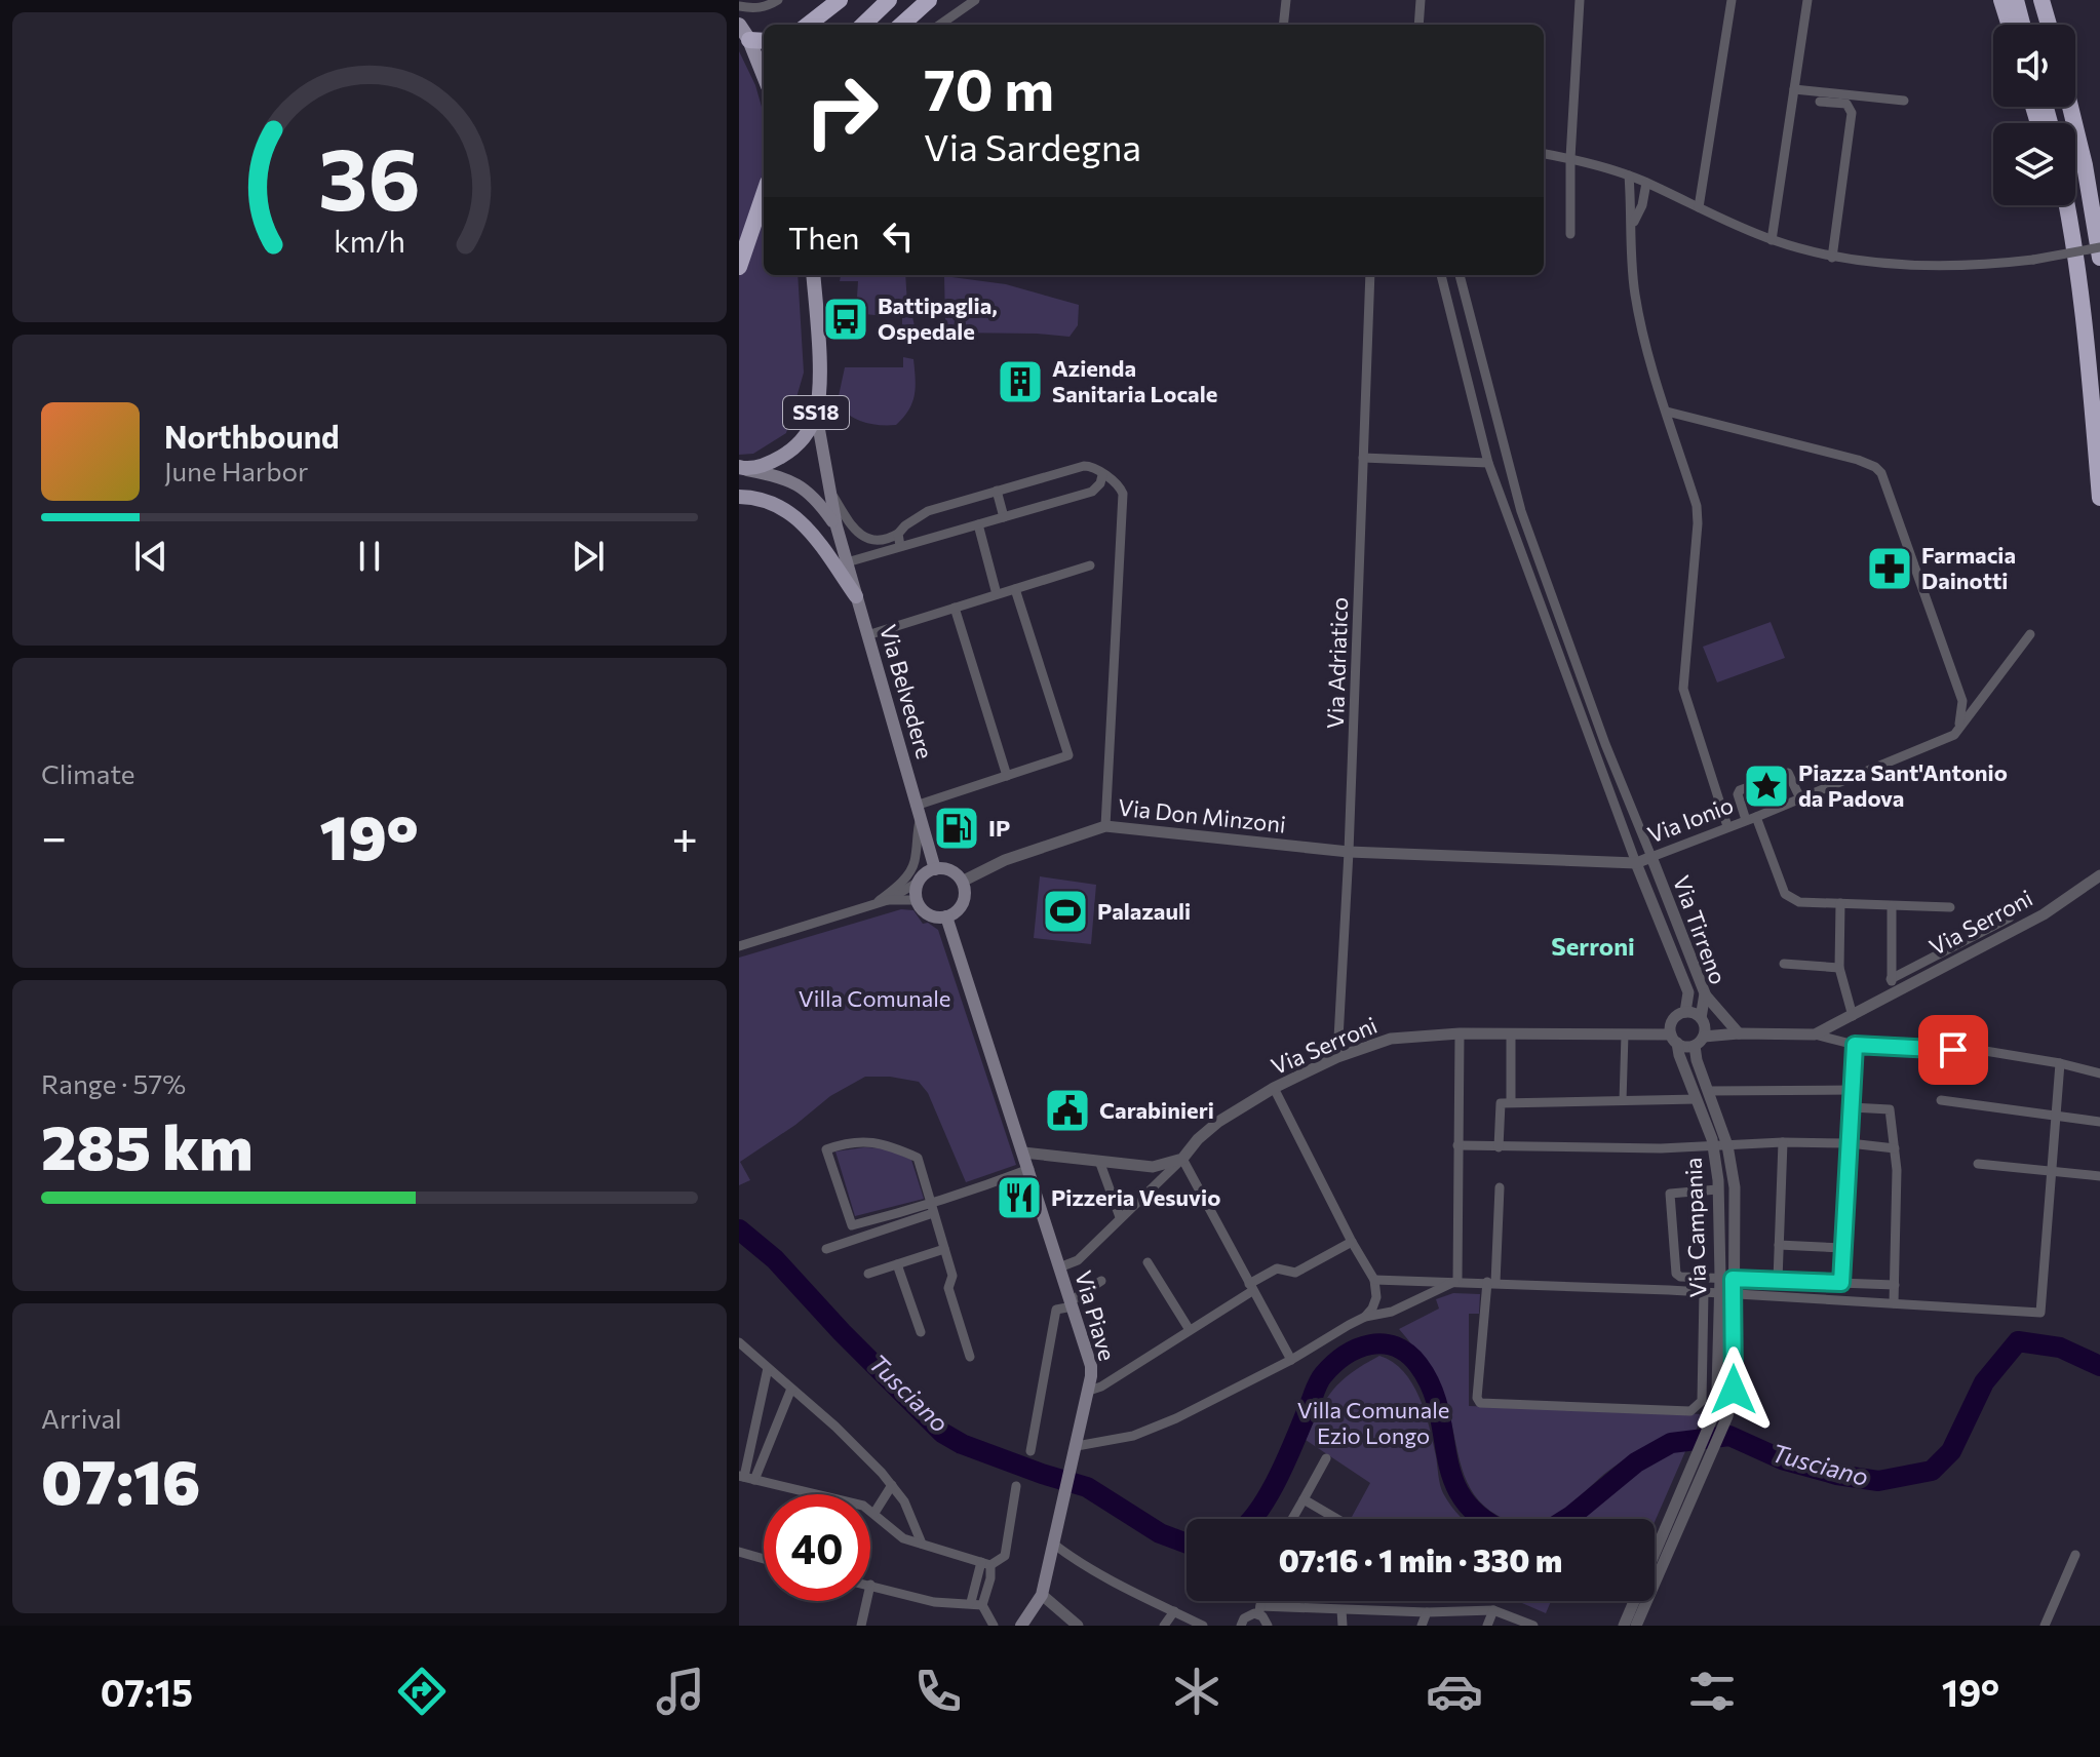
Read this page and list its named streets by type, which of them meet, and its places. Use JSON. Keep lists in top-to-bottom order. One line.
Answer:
{"streets":{"main road":["SS18","Via Belvedere","Via Piave"],"street":["Via Adriatico","Via Don Minzoni","Via Ionio","Via Serroni","Via Tirreno","Via Campania"]},"crossings":[["Via Adriatico","Via Don Minzoni"],["Via Adriatico","Via Ionio"],["Via Adriatico","Via Serroni"],["Via Belvedere","Via Don Minzoni"],["Via Don Minzoni","Via Ionio"],["Via Ionio","Via Tirreno"],["Via Serroni","Via Tirreno"],["Via Serroni","Via Campania"],["Via Serroni","Via Piave"],["Via Tirreno","Via Campania"]],"districts":["Serroni"],"water":["Tusciano"],"parks":["Villa Comunale","Villa Comunale Ezio Longo"],"places":{"bus stop":["Battipaglia, Ospedale"],"building":["Azienda Sanitaria Locale"],"pharmacy":["Farmacia Dainotti"],"place":["Piazza Sant'Antonio da Padova"],"fuel station":["IP"],"sports":["Palazauli"],"public building":["Carabinieri"],"restaurant":["Pizzeria Vesuvio"]},"page":{"turn":["70 m","Via Sardegna"],"then":"Then","song":["Northbound","June Harbor"],"tile":["Climate",["Range · 57%","285 km"],["Arrival","07:16"]],"heat":["−","19°","+"],"limit":"40","trip":"07:16 · 1 min · 330 m","tabs":["07:15","19°"],"gauge":["36","km/h"]}}
